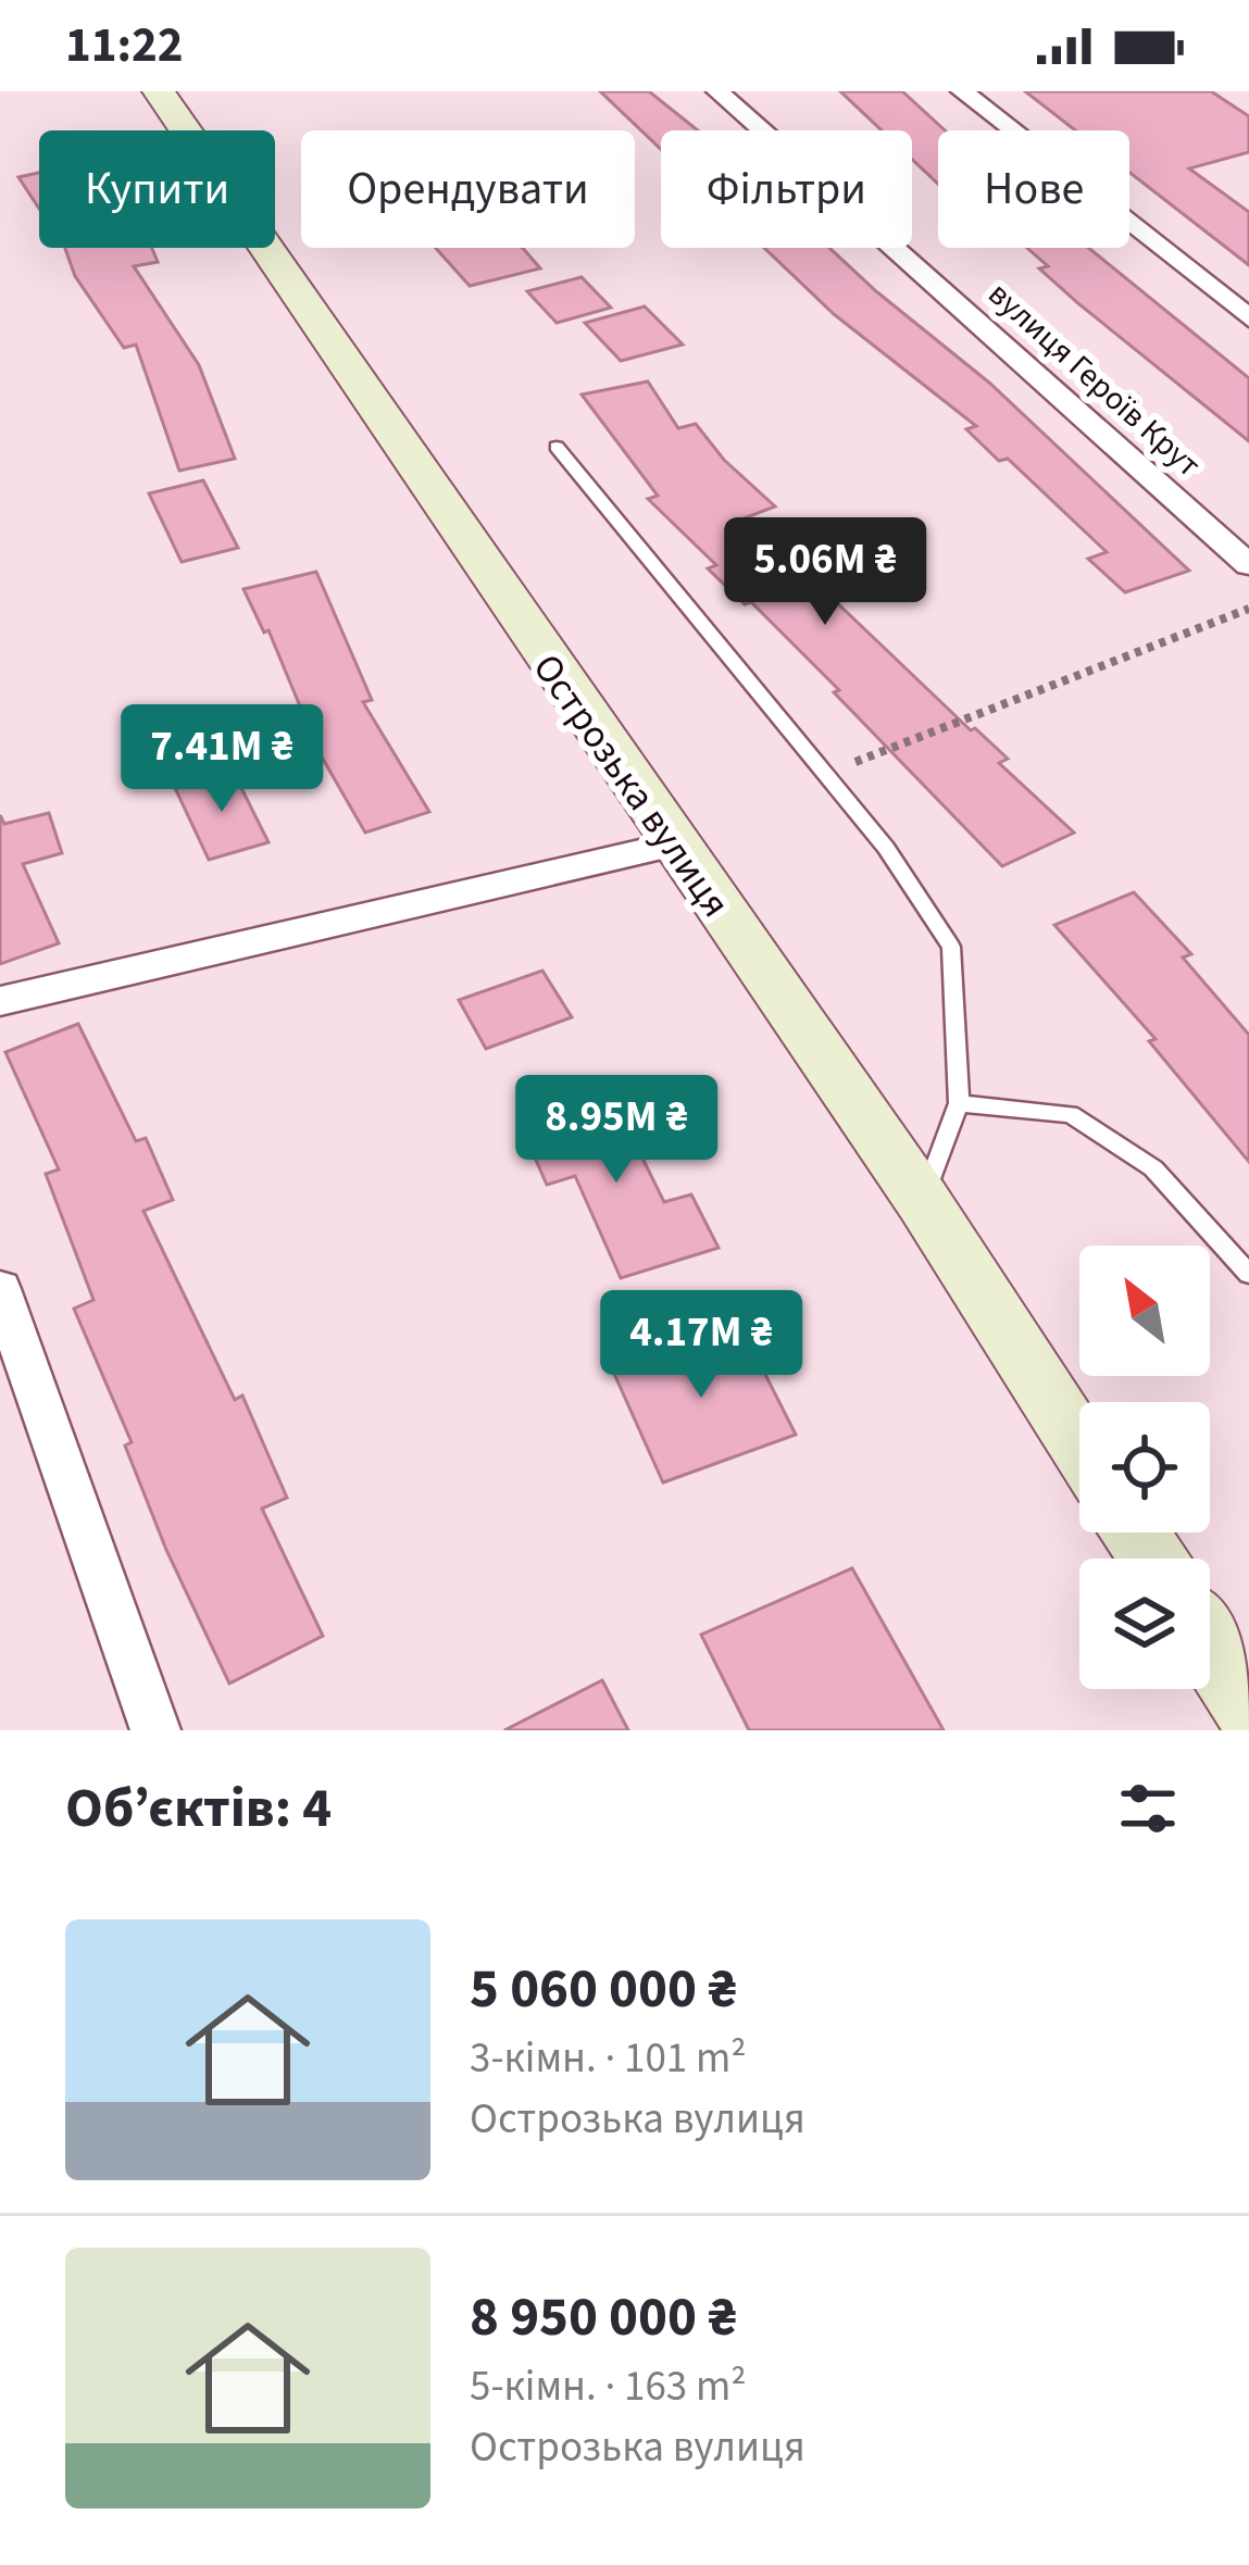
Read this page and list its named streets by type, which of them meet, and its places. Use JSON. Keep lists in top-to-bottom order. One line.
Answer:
{"streets":{"main road":["Острозька вулиця"],"street":["вулиця Героїв Крут"]},"north":"top left","page":{"status":"11:22","chip":["Купити","Орендувати","Фільтри","Нове"],"price":["5.06M ₴","7.41M ₴","8.95M ₴","4.17M ₴"],"heading":"Об’єктів: 4","list":[{"name":"5 060 000 ₴","note":"3-кімн. · 101 m² · Острозька вулиця"},{"name":"8 950 000 ₴","note":"5-кімн. · 163 m² · Острозька вулиця"}]}}
